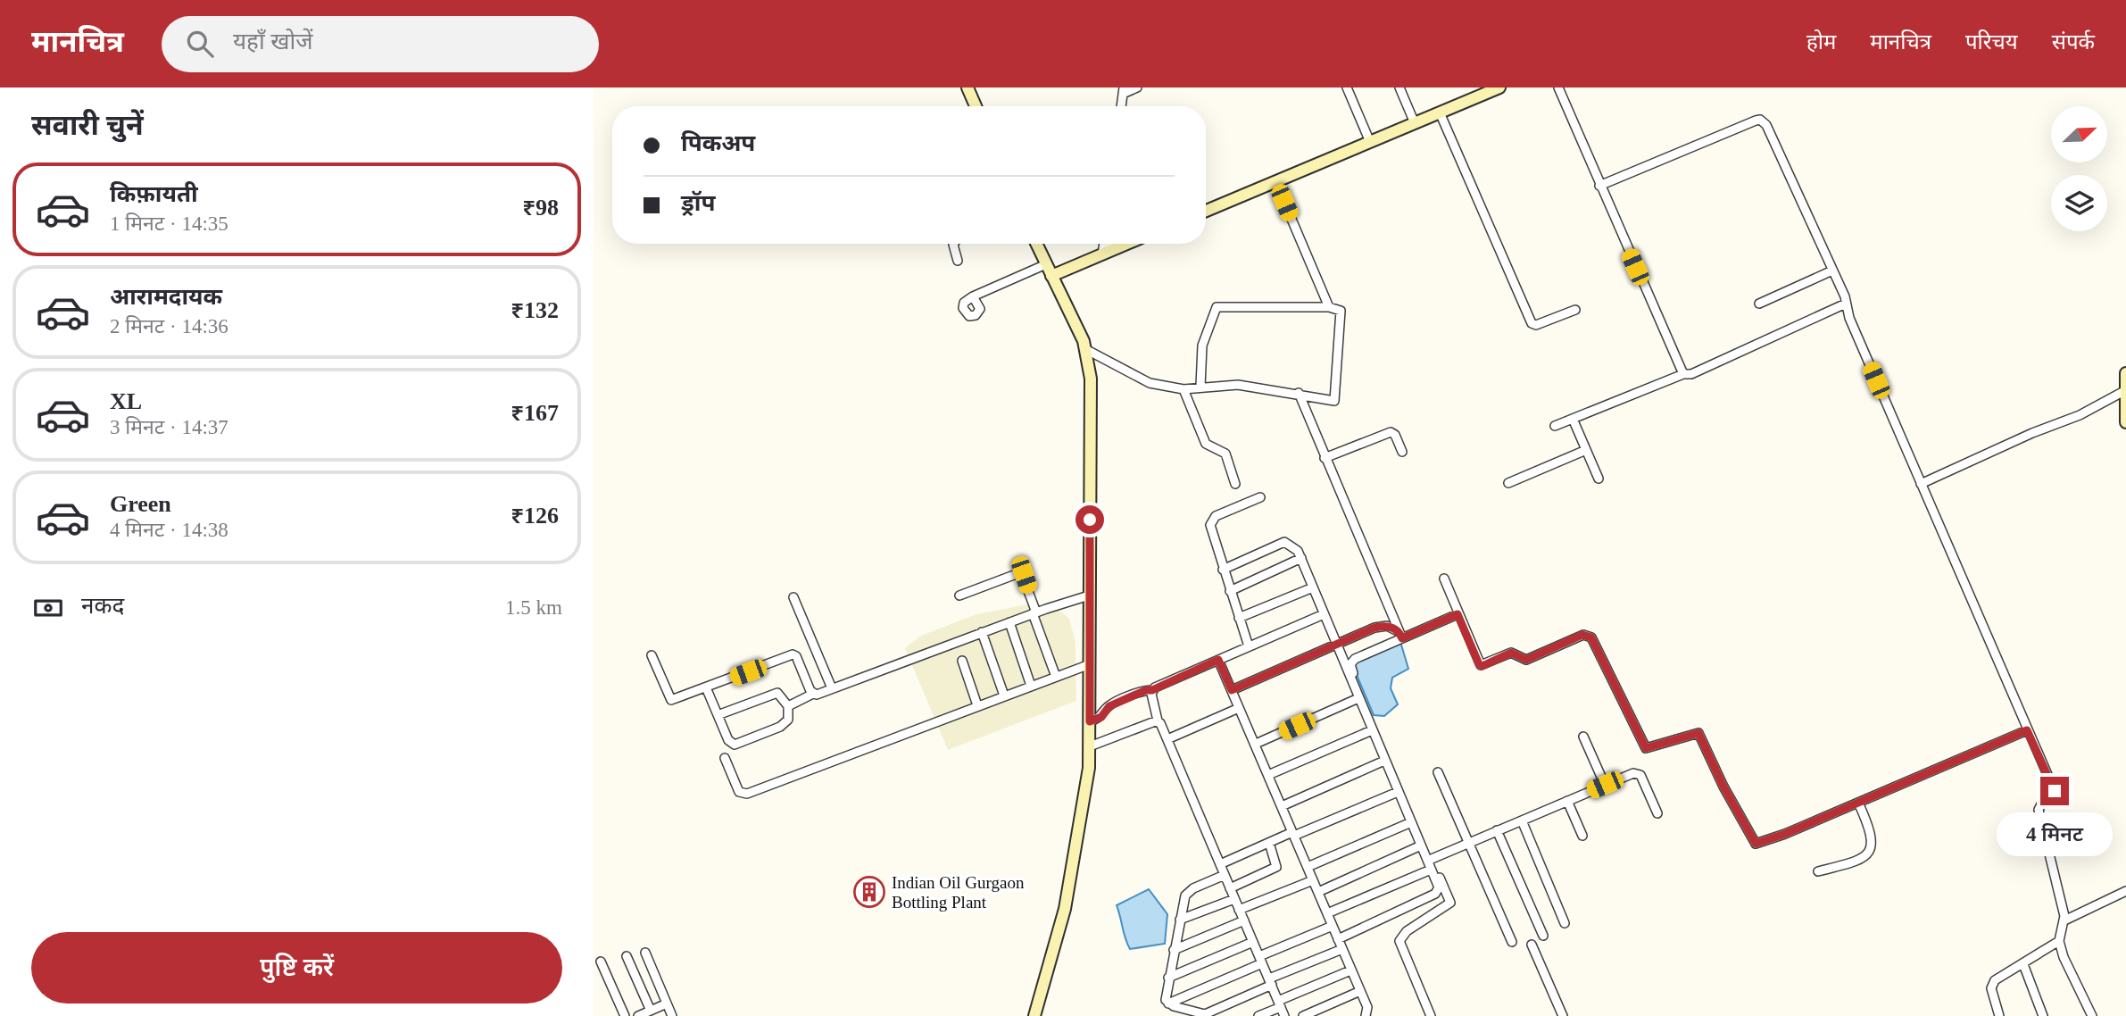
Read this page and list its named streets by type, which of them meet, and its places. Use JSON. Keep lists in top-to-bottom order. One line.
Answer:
{"places":{"building":["Indian Oil Gurgaon Bottling Plant"]},"north":"top right","page":{"header":"मानचित्र","search":"यहाँ खोजें","nav":["होम","मानचित्र","परिचय","संपर्क"],"heading":"सवारी चुनें","banner":["पिकअप","ड्रॉप"],"list":[{"name":"किफ़ायती","note":"1 मिनट · 14:35","value":"₹98"},{"name":"आरामदायक","note":"2 मिनट · 14:36","value":"₹132"},{"name":"XL","note":"3 मिनट · 14:37","value":"₹167"},{"name":"Green","note":"4 मिनट · 14:38","value":"₹126"}],"pay":["नकद","1.5 km"],"bubble":"4 मिनट","buttons":"पुष्टि करें"}}
